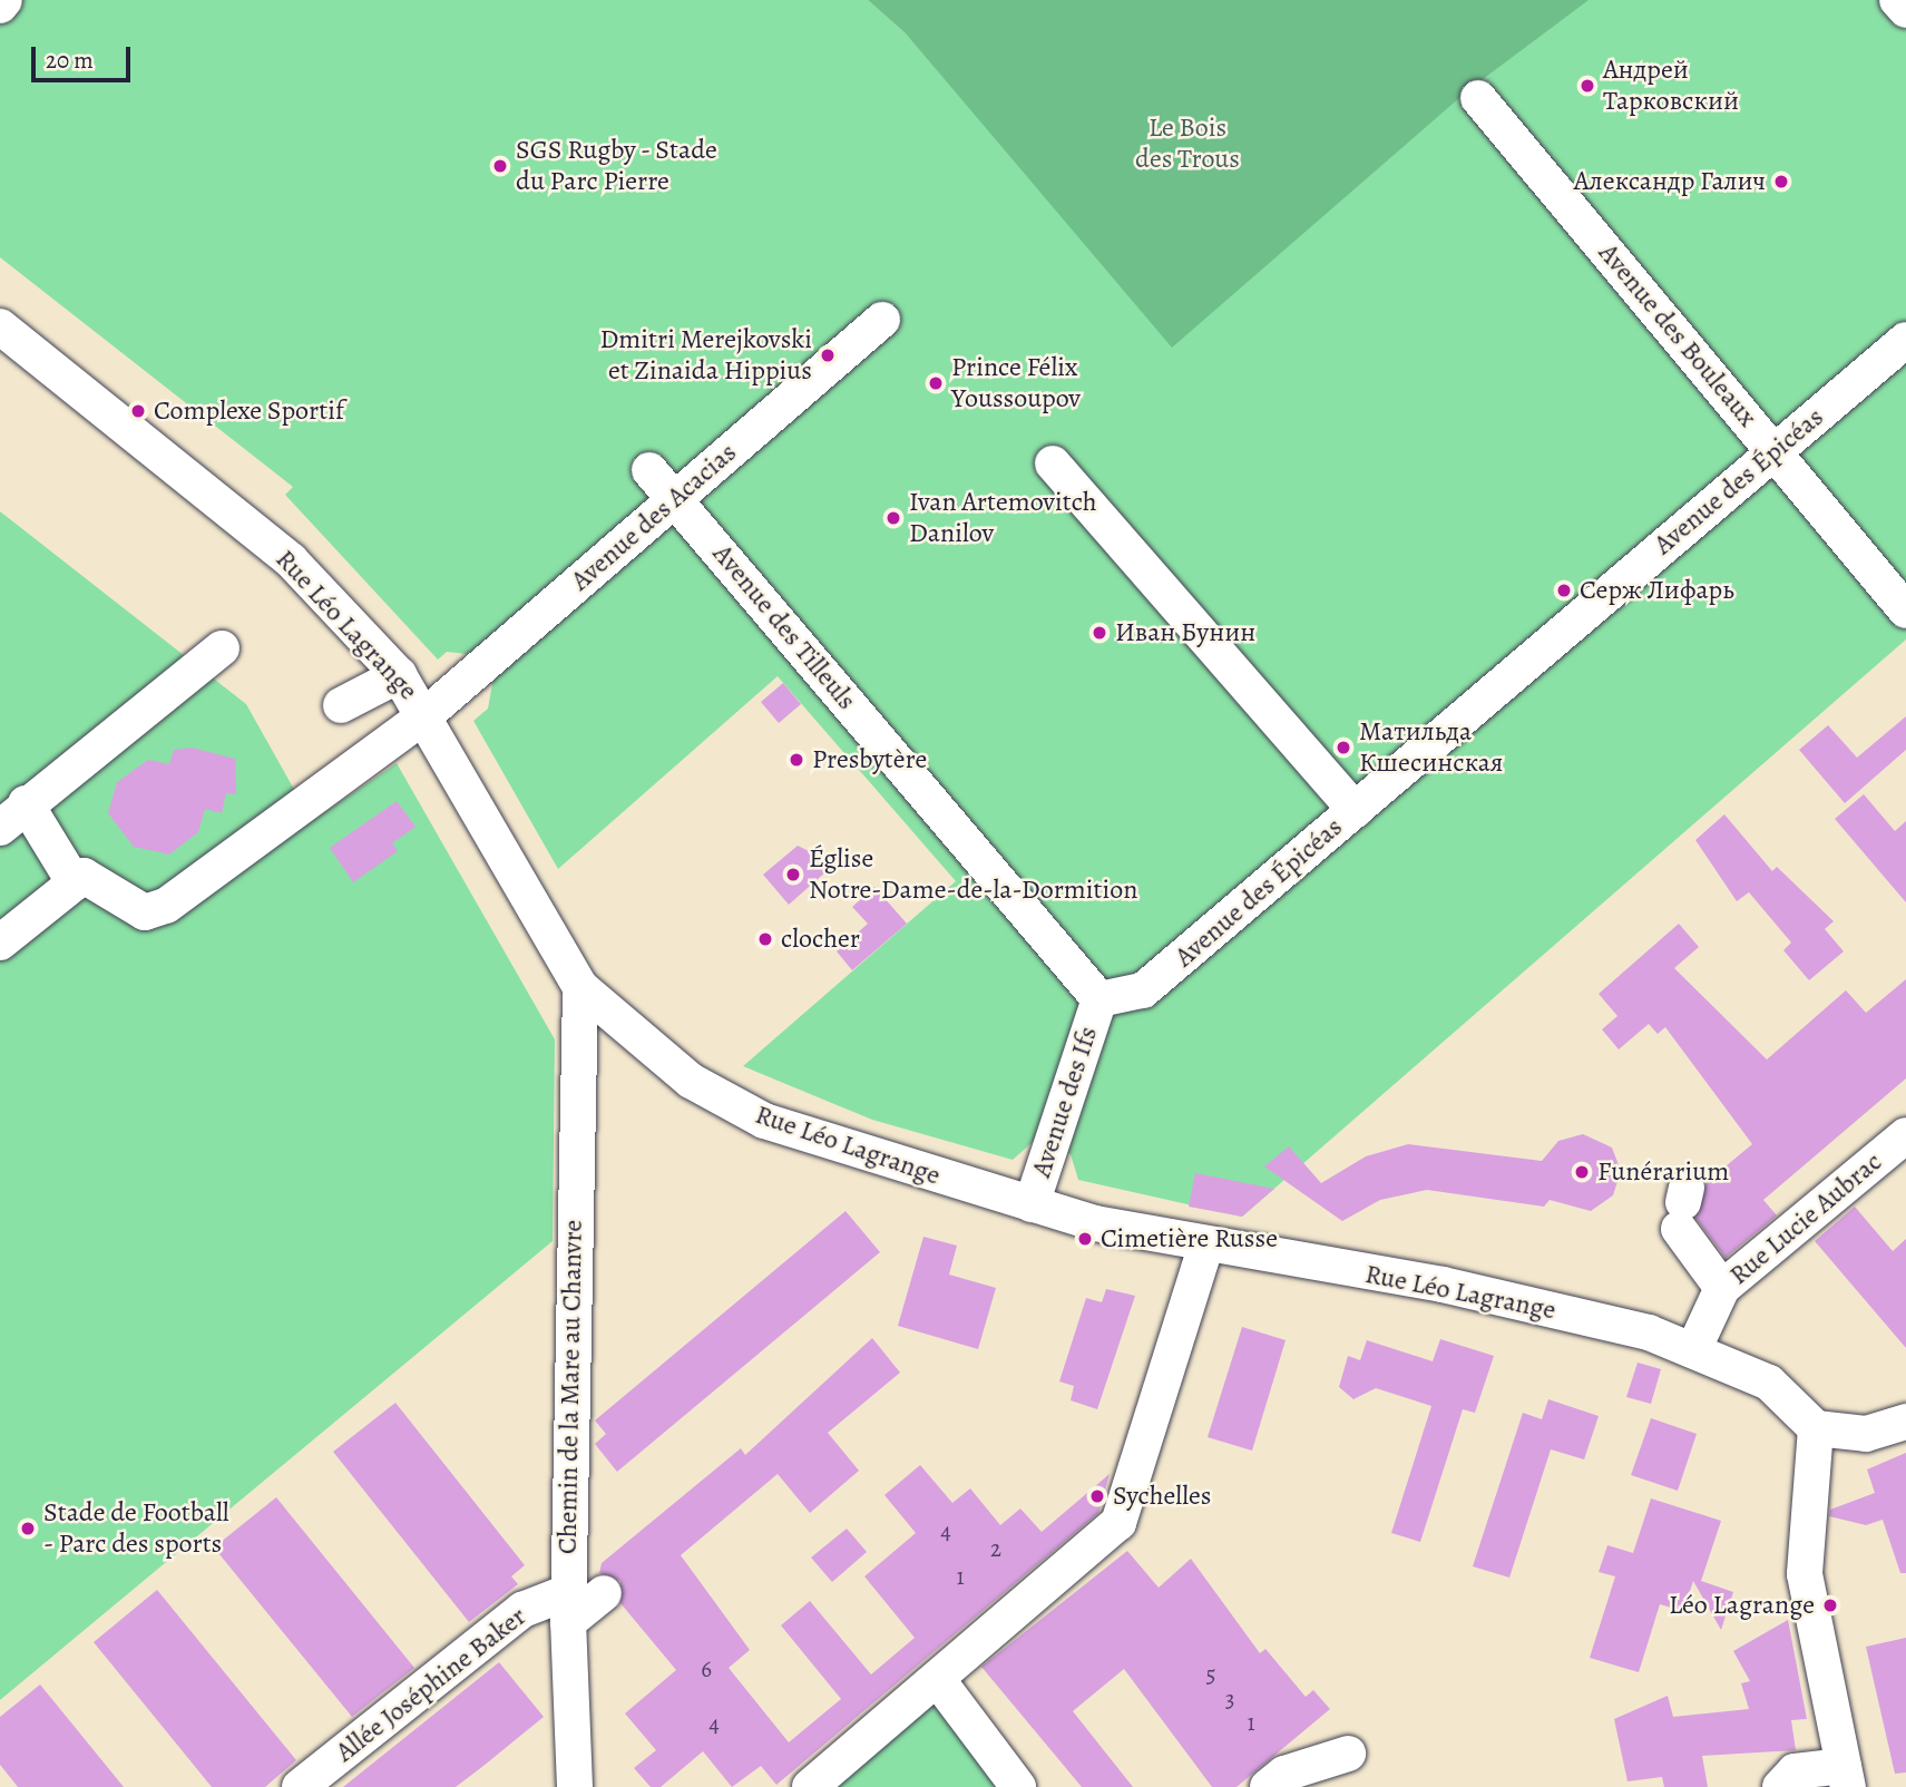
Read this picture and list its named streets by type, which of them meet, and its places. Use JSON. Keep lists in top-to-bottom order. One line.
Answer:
{"streets":{"street":["Avenue des Bouleaux","Avenue des Épicéas","Avenue des Acacias","Rue Léo Lagrange","Avenue des Tilleuls","Avenue des Ifs","Rue Lucie Aubrac","Chemin de la Mare au Chanvre","Allée Joséphine Baker"]},"crossings":[["Avenue des Bouleaux","Avenue des Épicéas"],["Avenue des Épicéas","Avenue des Tilleuls"],["Avenue des Épicéas","Avenue des Ifs"],["Avenue des Acacias","Rue Léo Lagrange"],["Avenue des Acacias","Avenue des Tilleuls"],["Rue Léo Lagrange","Avenue des Ifs"],["Rue Léo Lagrange","Rue Lucie Aubrac"],["Rue Léo Lagrange","Chemin de la Mare au Chanvre"],["Avenue des Tilleuls","Avenue des Ifs"],["Chemin de la Mare au Chanvre","Allée Joséphine Baker"]],"parks":["Le Bois des Trous"],"places":["Андрей Тарковский","SGS Rugby - Stade du Parc Pierre","Александр Галич","Dmitri Merejkovski et Zinaida Hippius","Prince Félix Youssoupov","Complexe Sportif","Ivan Artemovitch Danilov","Серж Лифарь","Иван Бунин","Матильда Кшесинская","Presbytère","Église Notre-Dame-de-la-Dormition","clocher","Funérarium","Cimetière Russe","Sychelles","Stade de Football - Parc des sports","Léo Lagrange"],"house_numbers":["4","2","1","6","5","3","1","4"],"scale_bar":"20 m"}
